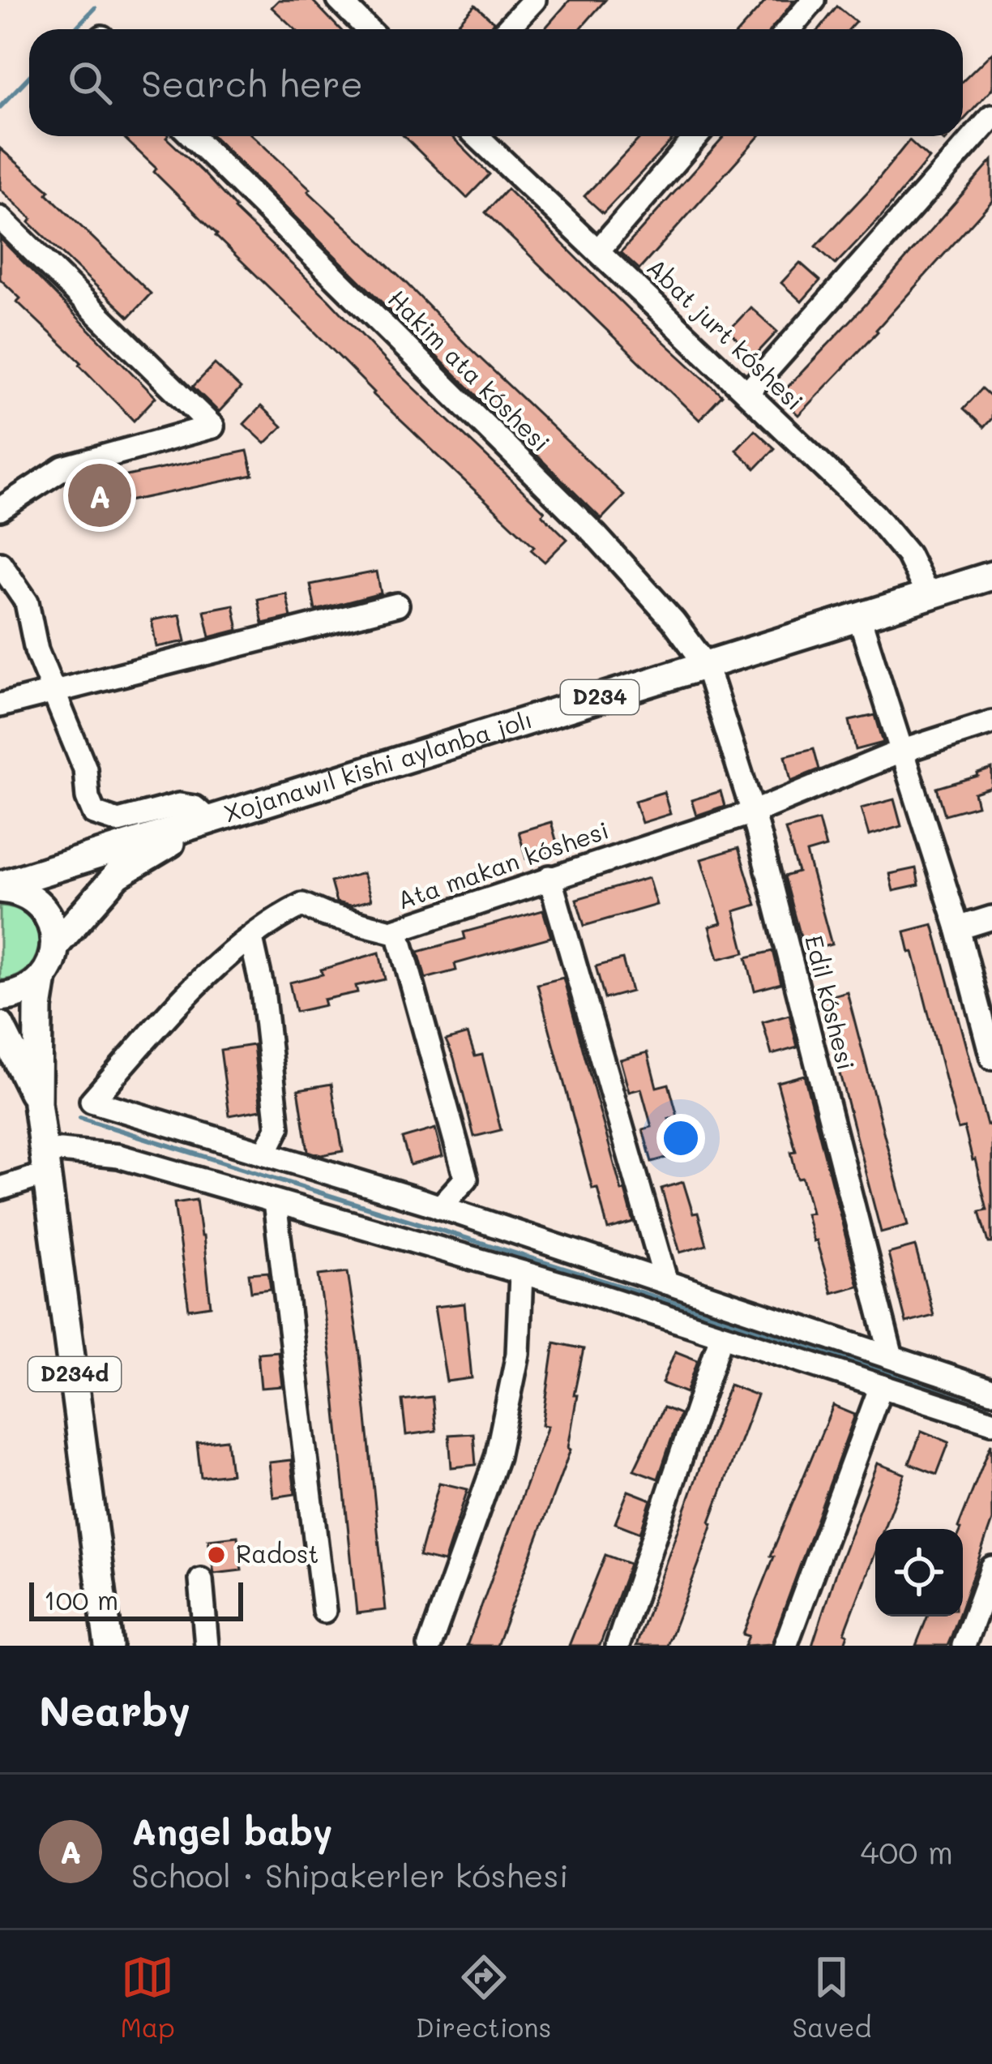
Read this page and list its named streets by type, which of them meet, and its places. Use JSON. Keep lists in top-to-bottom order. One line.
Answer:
{"streets":{"main road":["D234","Xojanawıl kishi aylanba jolı","D234d"],"street":["Abat jurt kóshesi","Hakim ata kóshesi","Ata makan kóshesi","Edil kóshesi"]},"crossings":[["Abat jurt kóshesi","Xojanawıl kishi aylanba jolı"],["Hakim ata kóshesi","Xojanawıl kishi aylanba jolı"],["Hakim ata kóshesi","Edil kóshesi"],["D234","Xojanawıl kishi aylanba jolı"],["Xojanawıl kishi aylanba jolı","Edil kóshesi"],["Ata makan kóshesi","Edil kóshesi"]],"places":["Radost"],"scale_bar":"100 m","page":{"search":"Search here","pins":"A","scale":"100 m","heading":"Nearby","list":[{"mark":"A","name":"Angel baby","note":"School · Shipakerler kóshesi","value":"400 m"}],"nav":["Map","Directions","Saved"]}}
